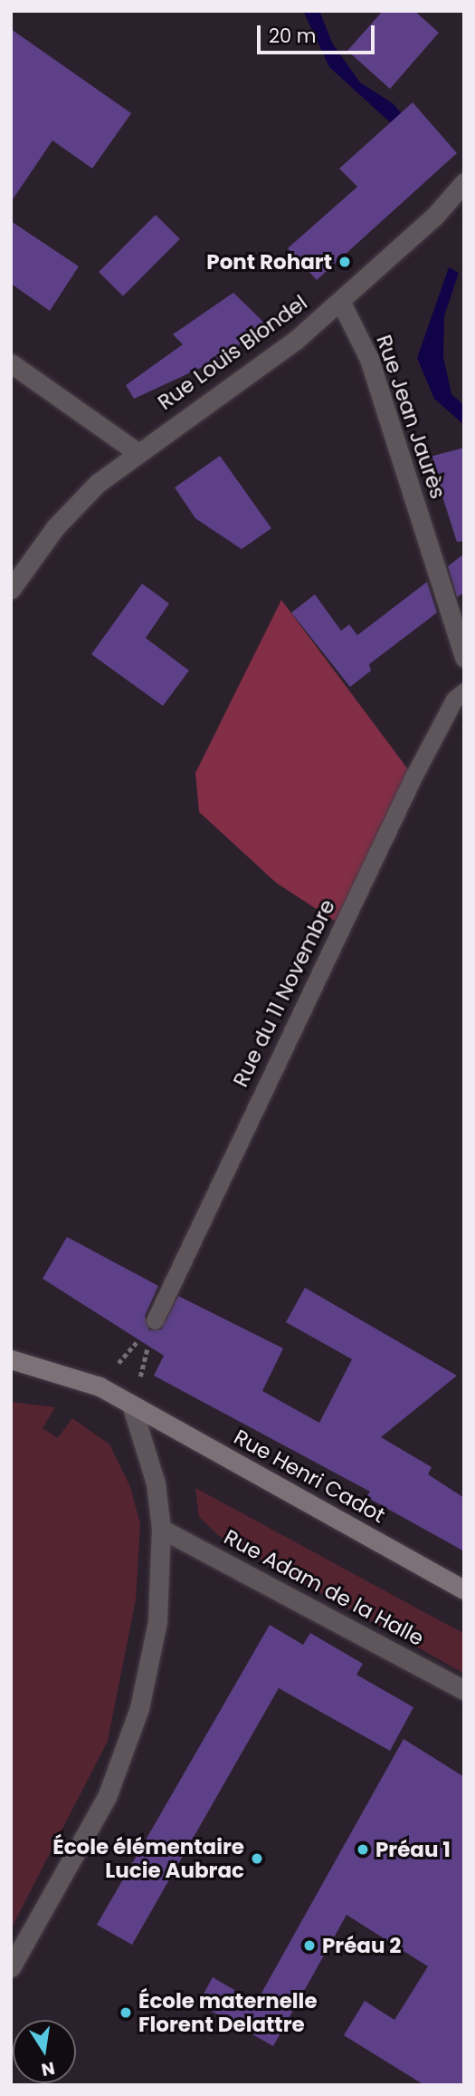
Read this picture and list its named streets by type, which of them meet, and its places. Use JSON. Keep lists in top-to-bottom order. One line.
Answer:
{"streets":{"main road":["Rue Henri Cadot"],"street":["Rue Louis Blondel","Rue Jean Jaurès","Rue Adam de la Halle"],"lane":["Rue du 11 Novembre"]},"crossings":[["Rue Louis Blondel","Rue Jean Jaurès"]],"places":["Pont Rohart","Préau 1","École élémentaire Lucie Aubrac","Préau 2","École maternelle Florent Delattre"],"scale_bar":"20 m","north":"bottom"}
